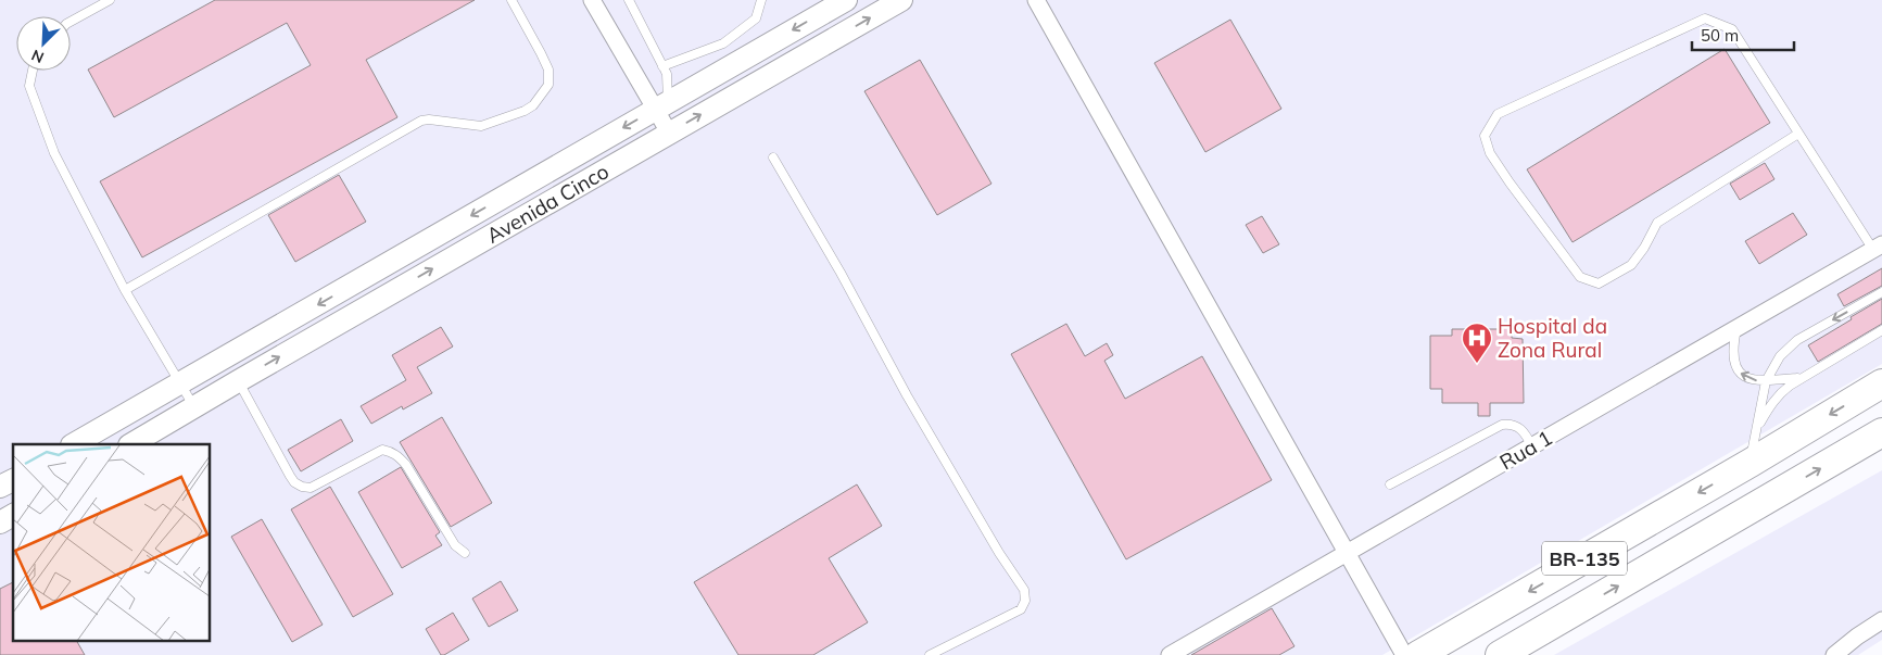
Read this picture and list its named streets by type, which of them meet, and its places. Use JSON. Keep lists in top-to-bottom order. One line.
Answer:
{"streets":{"highway":["BR-135"],"street":["Avenida Cinco","Rua 1"]},"places":{"hospital":["Hospital da Zona Rural"]},"scale_bar":"50 m","north":"bottom left"}
